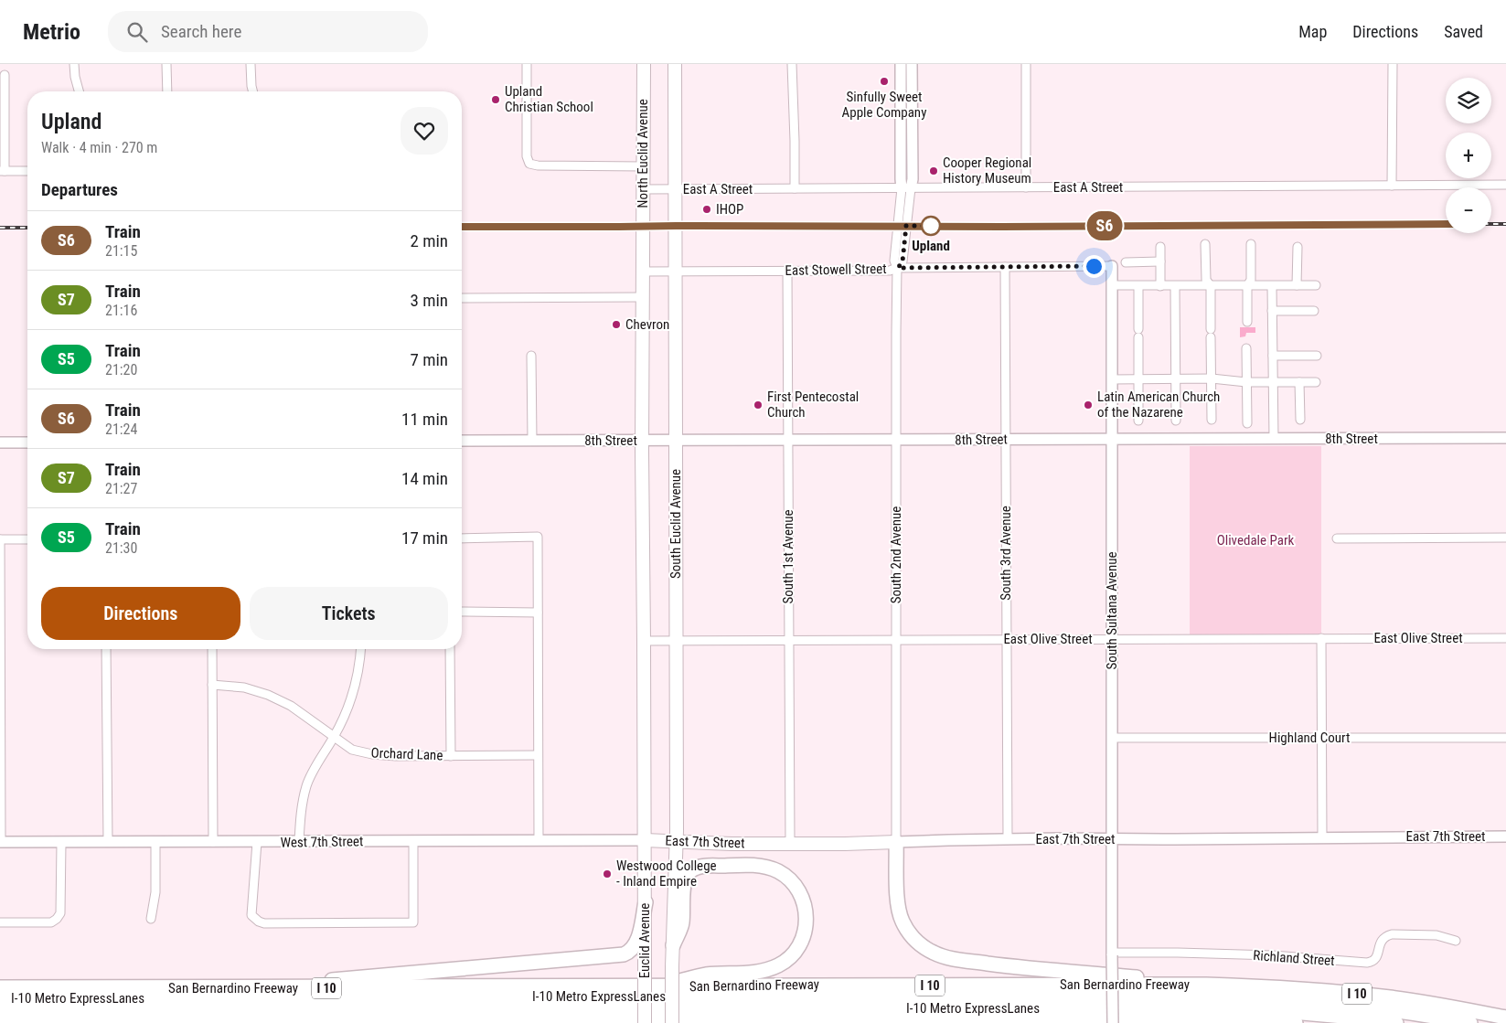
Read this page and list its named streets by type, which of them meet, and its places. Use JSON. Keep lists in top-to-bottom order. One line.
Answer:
{"streets":{"highway":["San Bernardino Freeway","I 10","I-10 Metro ExpressLanes"],"main road":["North Euclid Avenue","South Euclid Avenue","East 7th Street","Euclid Avenue"],"street":["East A Street","East Stowell Street","8th Street","South 3rd Avenue","South 2nd Avenue","South 1st Avenue","South Sultana Avenue","East Olive Street","Highland Court","Orchard Lane","West 7th Street","Richland Street"]},"crossings":[["North Euclid Avenue","East A Street"],["North Euclid Avenue","East Stowell Street"],["East A Street","South 2nd Avenue"],["East Stowell Street","South Euclid Avenue"],["East Stowell Street","South 3rd Avenue"],["East Stowell Street","South 2nd Avenue"],["East Stowell Street","South 1st Avenue"],["East Stowell Street","South Sultana Avenue"],["8th Street","South Euclid Avenue"],["8th Street","South 3rd Avenue"],["8th Street","South 2nd Avenue"],["8th Street","South 1st Avenue"],["8th Street","South Sultana Avenue"],["South Euclid Avenue","East Olive Street"],["South Euclid Avenue","Euclid Avenue"],["South 3rd Avenue","East Olive Street"],["South 3rd Avenue","East 7th Street"],["South 2nd Avenue","East Olive Street"],["South 2nd Avenue","East 7th Street"],["South 1st Avenue","East Olive Street"],["South 1st Avenue","East 7th Street"],["South Sultana Avenue","East Olive Street"],["South Sultana Avenue","Highland Court"],["South Sultana Avenue","East 7th Street"],["South Sultana Avenue","Richland Street"],["East Olive Street","Euclid Avenue"],["East 7th Street","West 7th Street"],["East 7th Street","Euclid Avenue"],["West 7th Street","Euclid Avenue"]],"parks":["Olivedale Park"],"places":["Sinfully Sweet Apple Company","Upland Christian School","Cooper Regional History Museum","IHOP","Upland","Chevron","First Pentecostal Church","Latin American Church of the Nazarene","Westwood College - Inland Empire"],"page":{"header":"Metrio","search":"Search here","nav":["Map","Directions","Saved"],"on_map":"S6","map_buttons":["+","−"],"heading":[["Upland","Walk · 4 min · 270 m"],"Departures"],"list":[{"mark":"S6","name":"Train","note":"21:15","value":"2 min"},{"mark":"S7","name":"Train","note":"21:16","value":"3 min"},{"mark":"S5","name":"Train","note":"21:20","value":"7 min"},{"mark":"S6","name":"Train","note":"21:24","value":"11 min"},{"mark":"S7","name":"Train","note":"21:27","value":"14 min"},{"mark":"S5","name":"Train","note":"21:30","value":"17 min"}],"buttons":["Directions","Tickets"]}}
